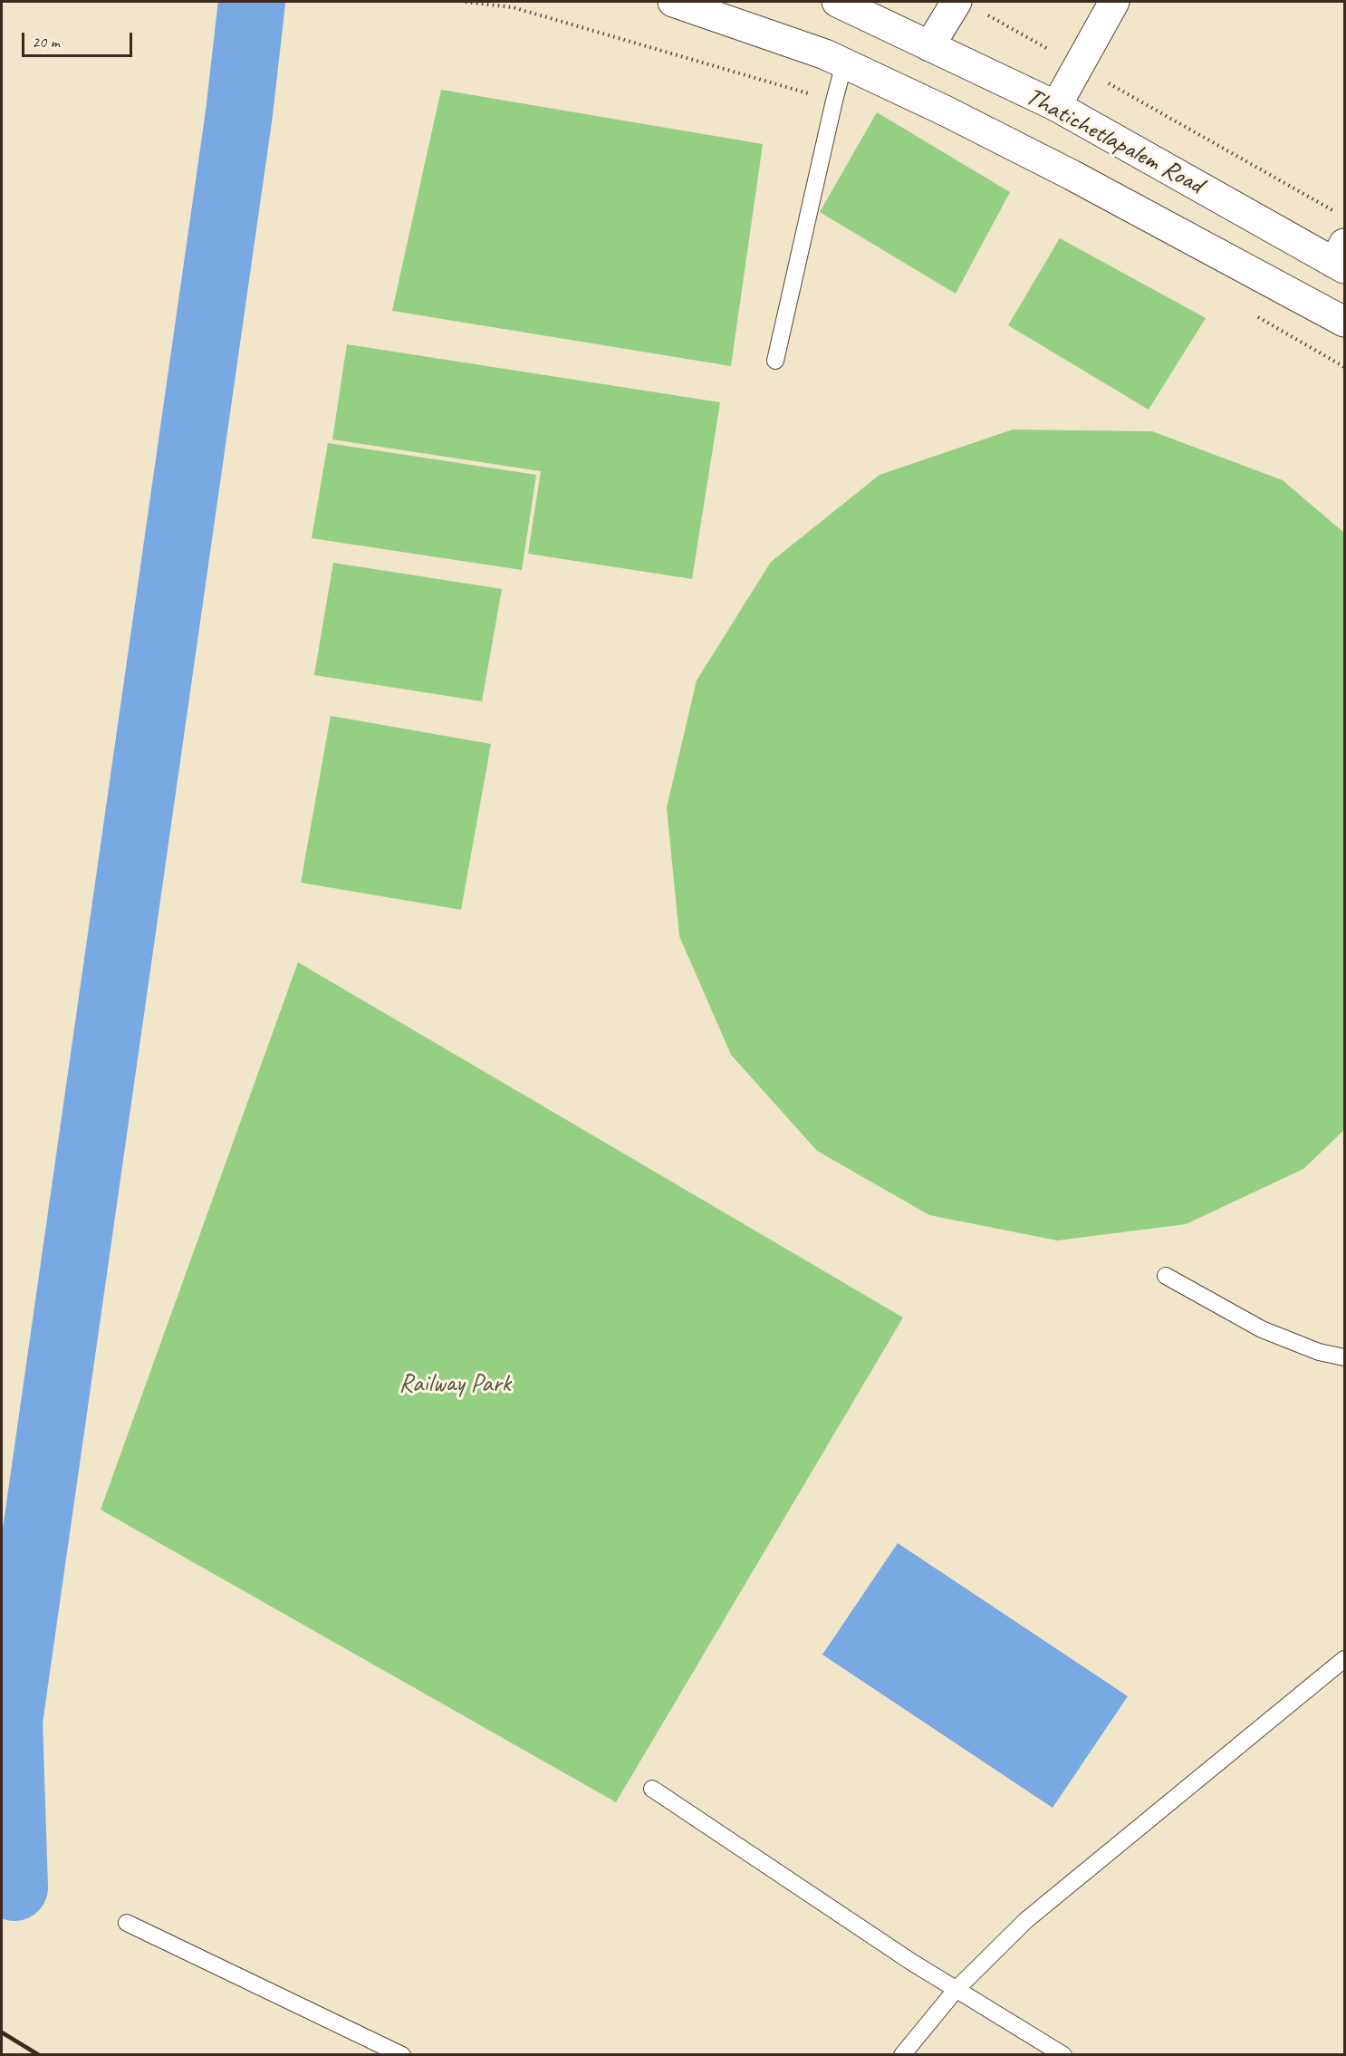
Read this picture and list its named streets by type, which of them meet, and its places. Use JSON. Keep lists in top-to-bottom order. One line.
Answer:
{"streets":{"main road":["Thatichetlapalem Road"]},"parks":["Railway Park"],"scale_bar":"20 m"}
